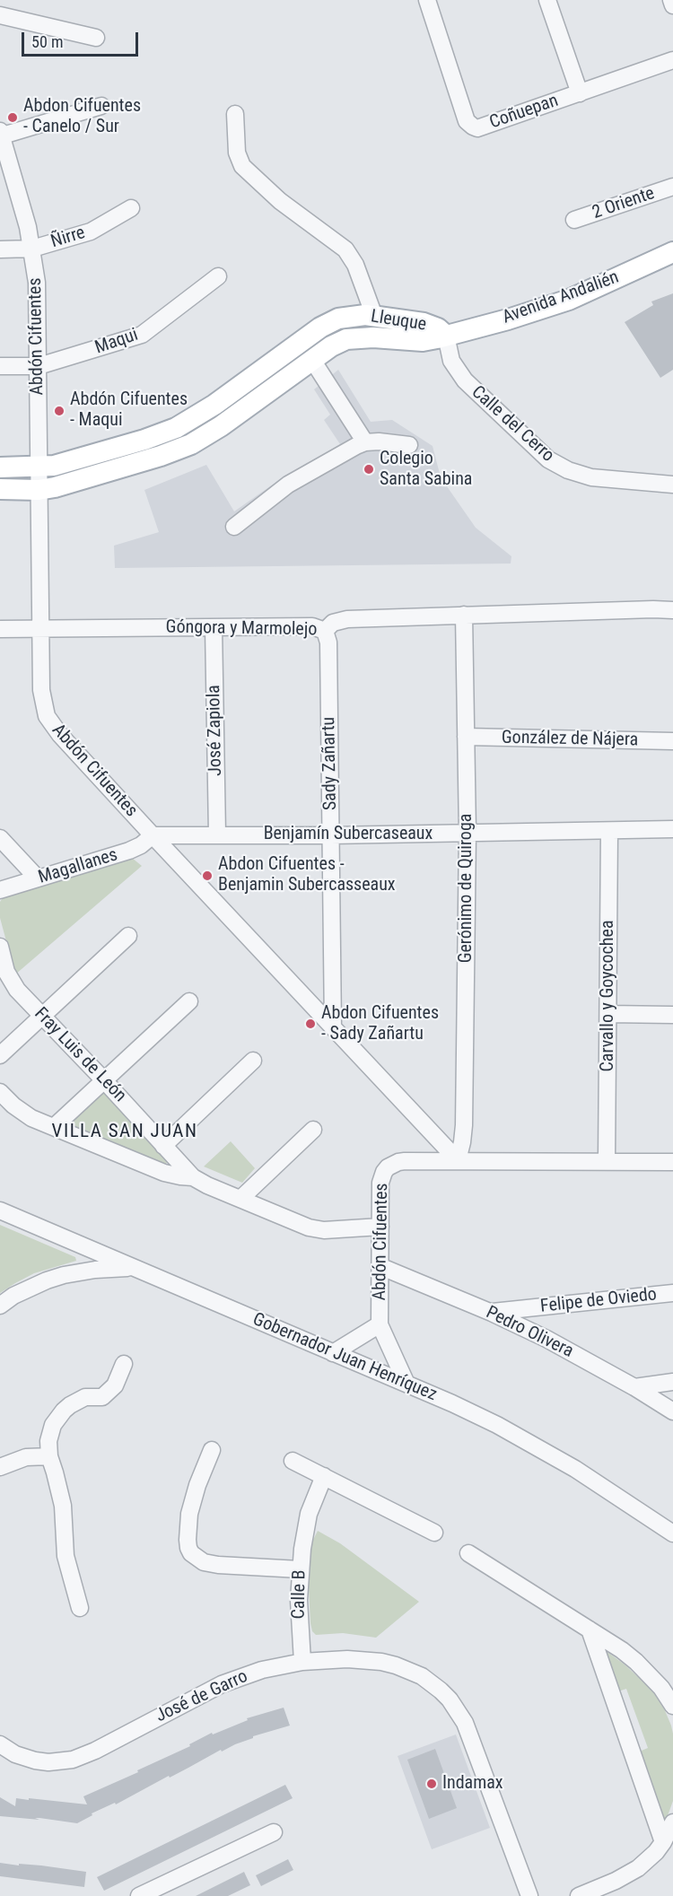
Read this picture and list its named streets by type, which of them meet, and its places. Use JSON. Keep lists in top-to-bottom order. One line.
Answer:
{"streets":{"main road":["Avenida Andalién","Lleuque"],"street":["Coñuepan","2 Oriente","Ñirre","Abdón Cifuentes","Maqui","Calle del Cerro","Góngora y Marmolejo","José Zapiola","González de Nájera","Sady Zañartu","Benjamín Subercaseaux","Magallanes","Gerónimo de Quiroga","Carvallo y Goycochea","Fray Luis de León","Felipe de Oviedo","Pedro Olivera","Gobernador Juan Henríquez","Calle B","José de Garro"]},"crossings":[["Ñirre","Abdón Cifuentes"],["Avenida Andalién","Lleuque"],["Avenida Andalién","Calle del Cerro"],["Lleuque","Abdón Cifuentes"],["Lleuque","Calle del Cerro"],["Abdón Cifuentes","Maqui"],["Abdón Cifuentes","Góngora y Marmolejo"],["Abdón Cifuentes","Sady Zañartu"],["Abdón Cifuentes","Benjamín Subercaseaux"],["Abdón Cifuentes","Magallanes"],["Abdón Cifuentes","Gerónimo de Quiroga"],["Abdón Cifuentes","Carvallo y Goycochea"],["Abdón Cifuentes","Fray Luis de León"],["Abdón Cifuentes","Pedro Olivera"],["Abdón Cifuentes","Gobernador Juan Henríquez"],["Góngora y Marmolejo","José Zapiola"],["Góngora y Marmolejo","Sady Zañartu"],["Góngora y Marmolejo","Gerónimo de Quiroga"],["José Zapiola","Benjamín Subercaseaux"],["González de Nájera","Gerónimo de Quiroga"],["Sady Zañartu","Benjamín Subercaseaux"],["Benjamín Subercaseaux","Magallanes"],["Benjamín Subercaseaux","Gerónimo de Quiroga"],["Benjamín Subercaseaux","Carvallo y Goycochea"],["Felipe de Oviedo","Pedro Olivera"],["Calle B","José de Garro"]],"districts":["VILLA SAN JUAN"],"places":["Abdon Cifuentes - Canelo / Sur","Abdón Cifuentes - Maqui","Colegio Santa Sabina","Abdon Cifuentes - Benjamin Subercasseaux","Abdon Cifuentes - Sady Zañartu","Indamax"],"scale_bar":"50 m"}
